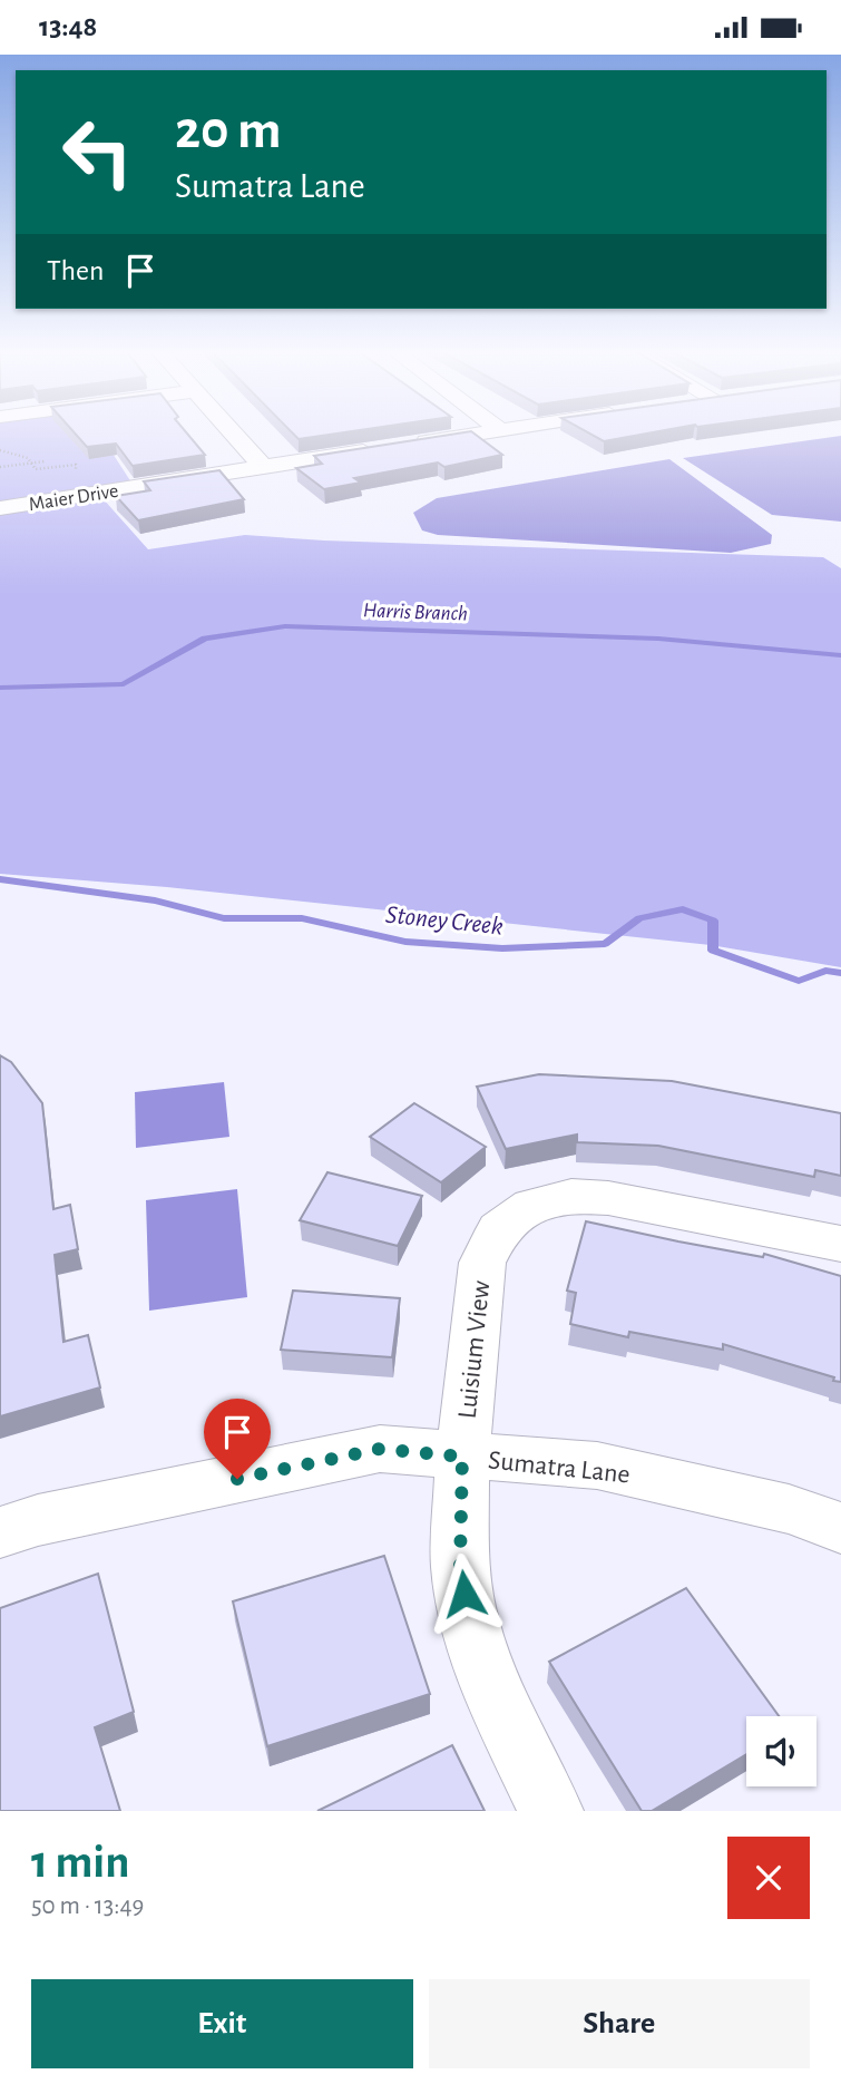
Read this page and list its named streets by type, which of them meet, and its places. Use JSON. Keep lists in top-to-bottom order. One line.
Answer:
{"streets":{"street":["Maier Drive","Luisium View","Sumatra Lane"]},"crossings":[["Luisium View","Sumatra Lane"]],"water":["Harris Branch","Stoney Creek"],"page":{"status":"13:48","turn":["20 m","Sumatra Lane"],"then":"Then","heading":["1 min","50 m · 13:49"],"buttons":["Exit","Share"]}}
